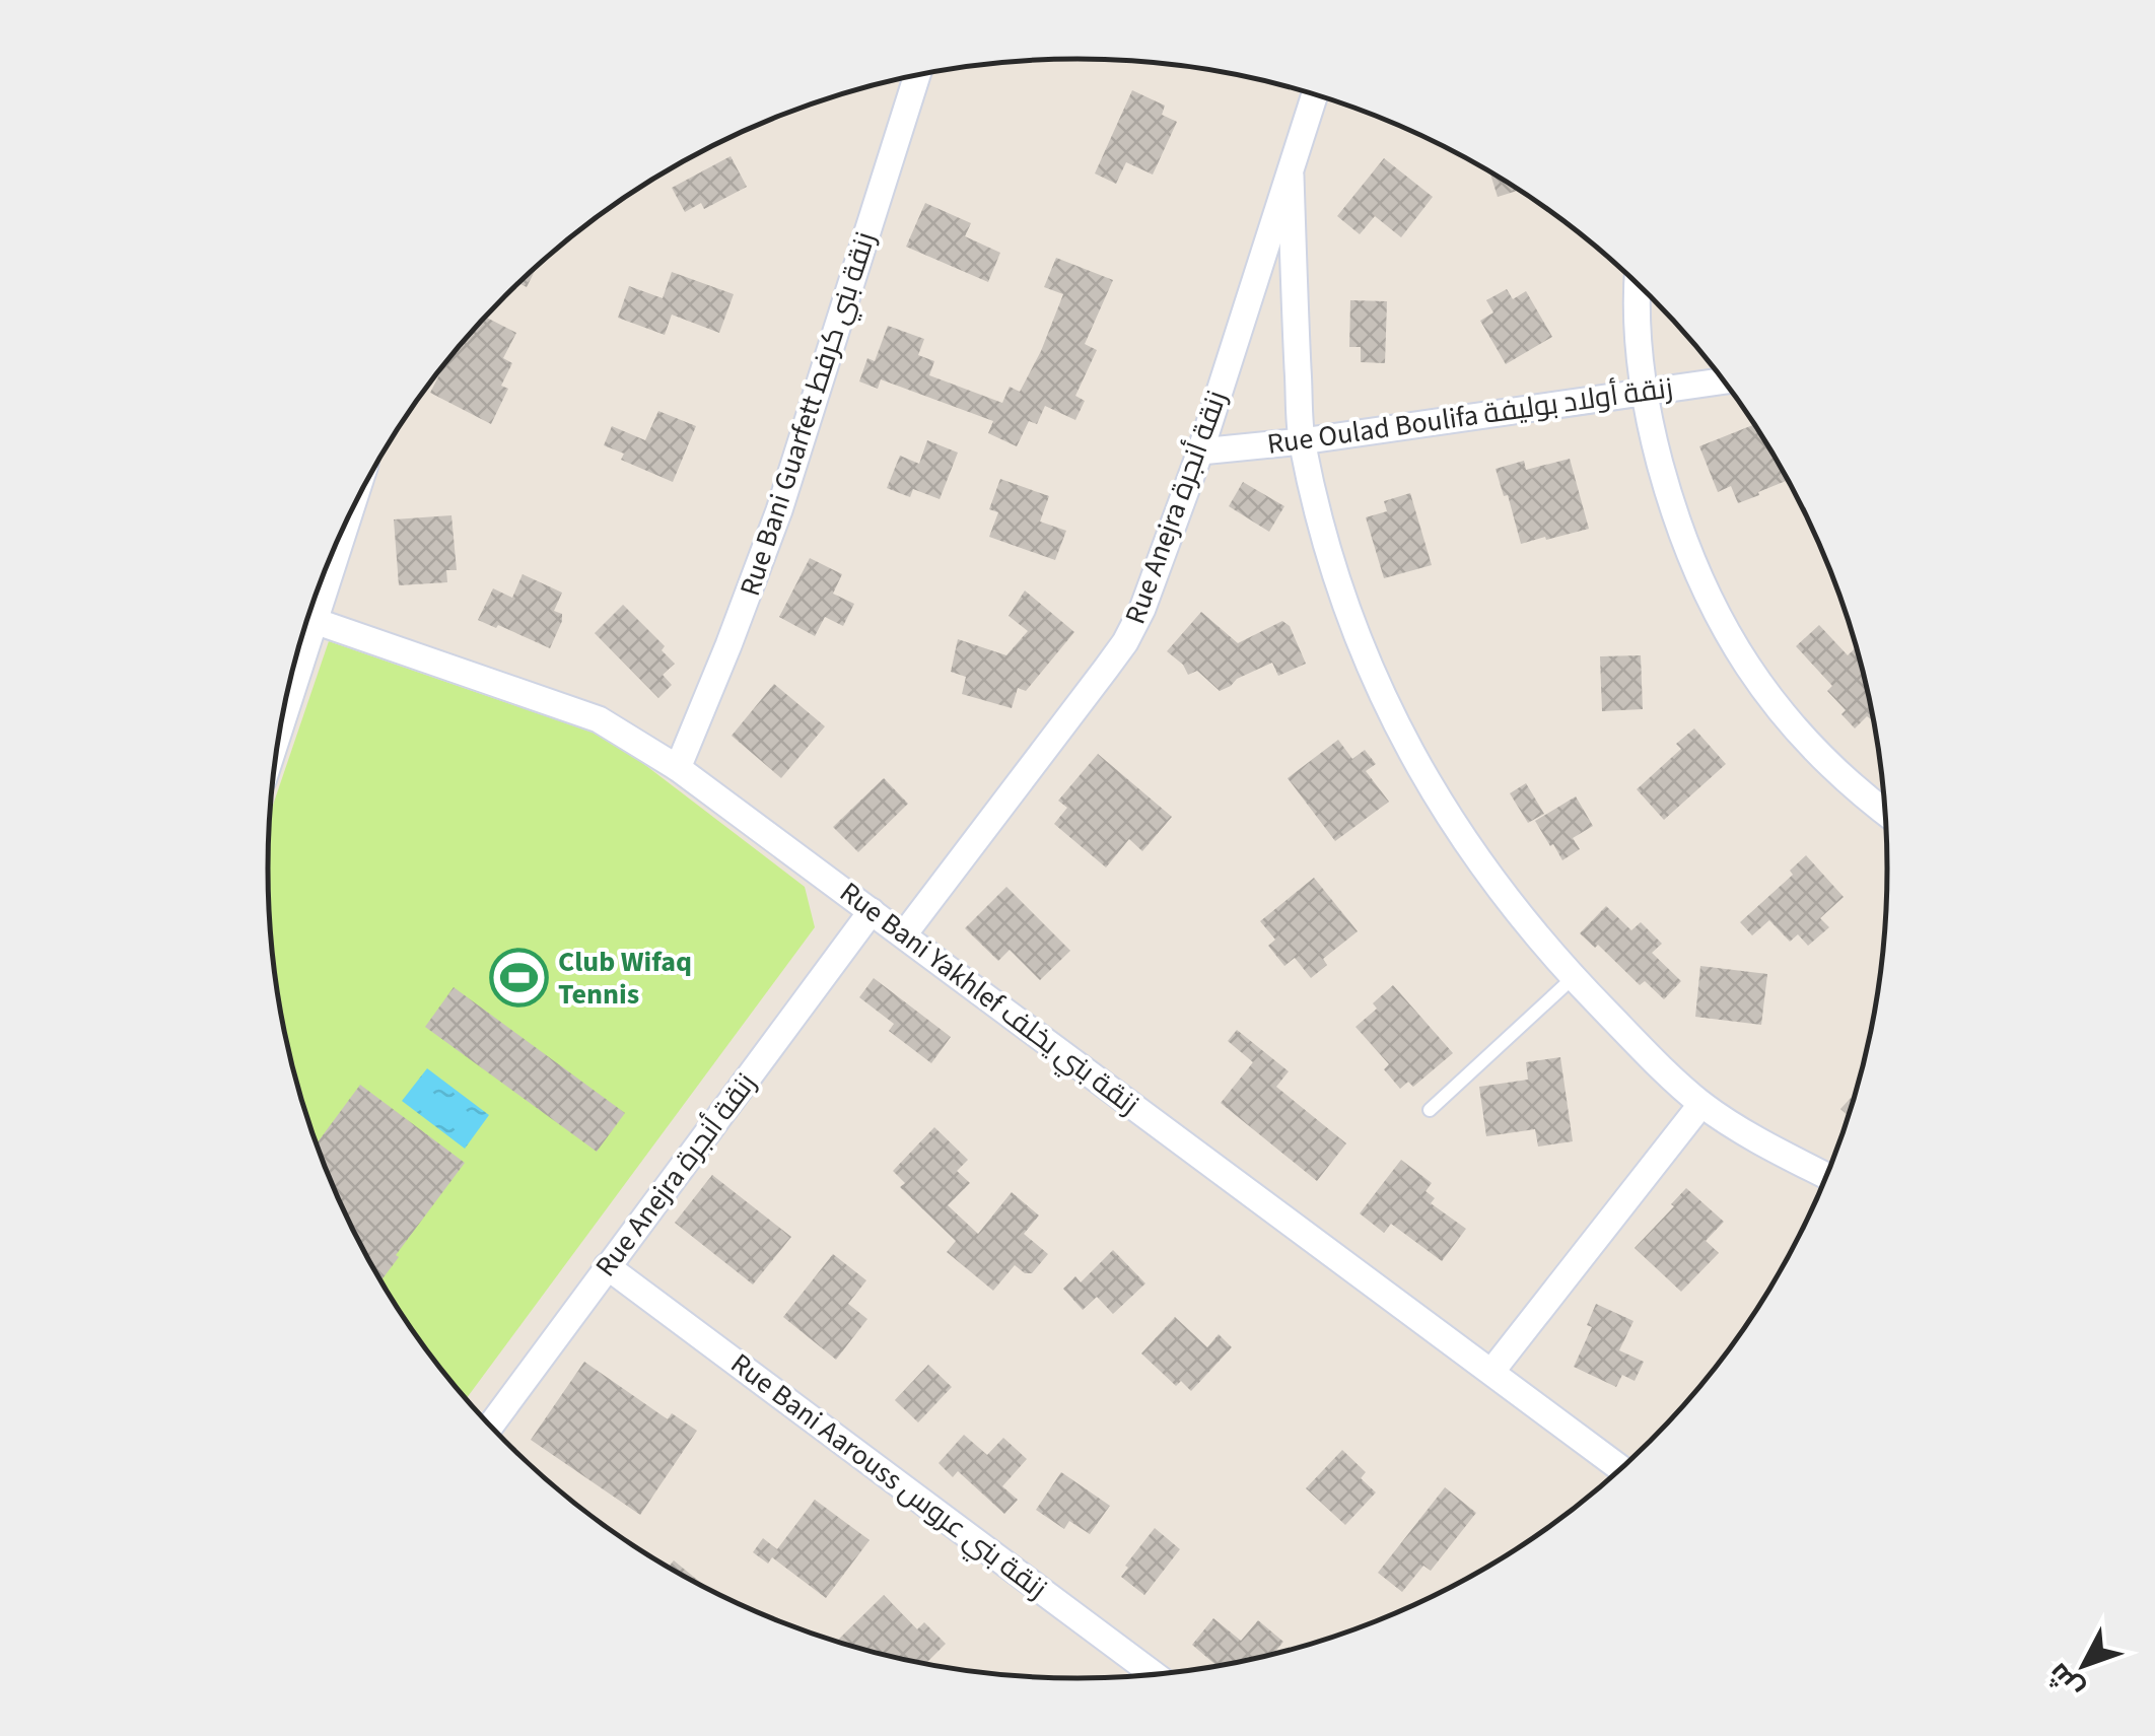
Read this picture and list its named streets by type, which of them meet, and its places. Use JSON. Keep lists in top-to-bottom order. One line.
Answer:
{"streets":{"street":["Rue Bani Guarfett زنقة بني كرفط","Rue Oulad Boulifa زنقة أولاد بوليفة","Rue Anejra زنقة أنجرة","Rue Bani Yakhlef زنقة بني يخلف","Rue Bani Aarouss زنقة بني عروس"]},"crossings":[["Rue Bani Guarfett زنقة بني كرفط","Rue Bani Yakhlef زنقة بني يخلف"],["Rue Oulad Boulifa زنقة أولاد بوليفة","Rue Anejra زنقة أنجرة"],["Rue Anejra زنقة أنجرة","Rue Bani Yakhlef زنقة بني يخلف"],["Rue Anejra زنقة أنجرة","Rue Bani Aarouss زنقة بني عروس"]],"places":{"sports":["Club Wifaq Tennis"]},"north":"bottom left"}
